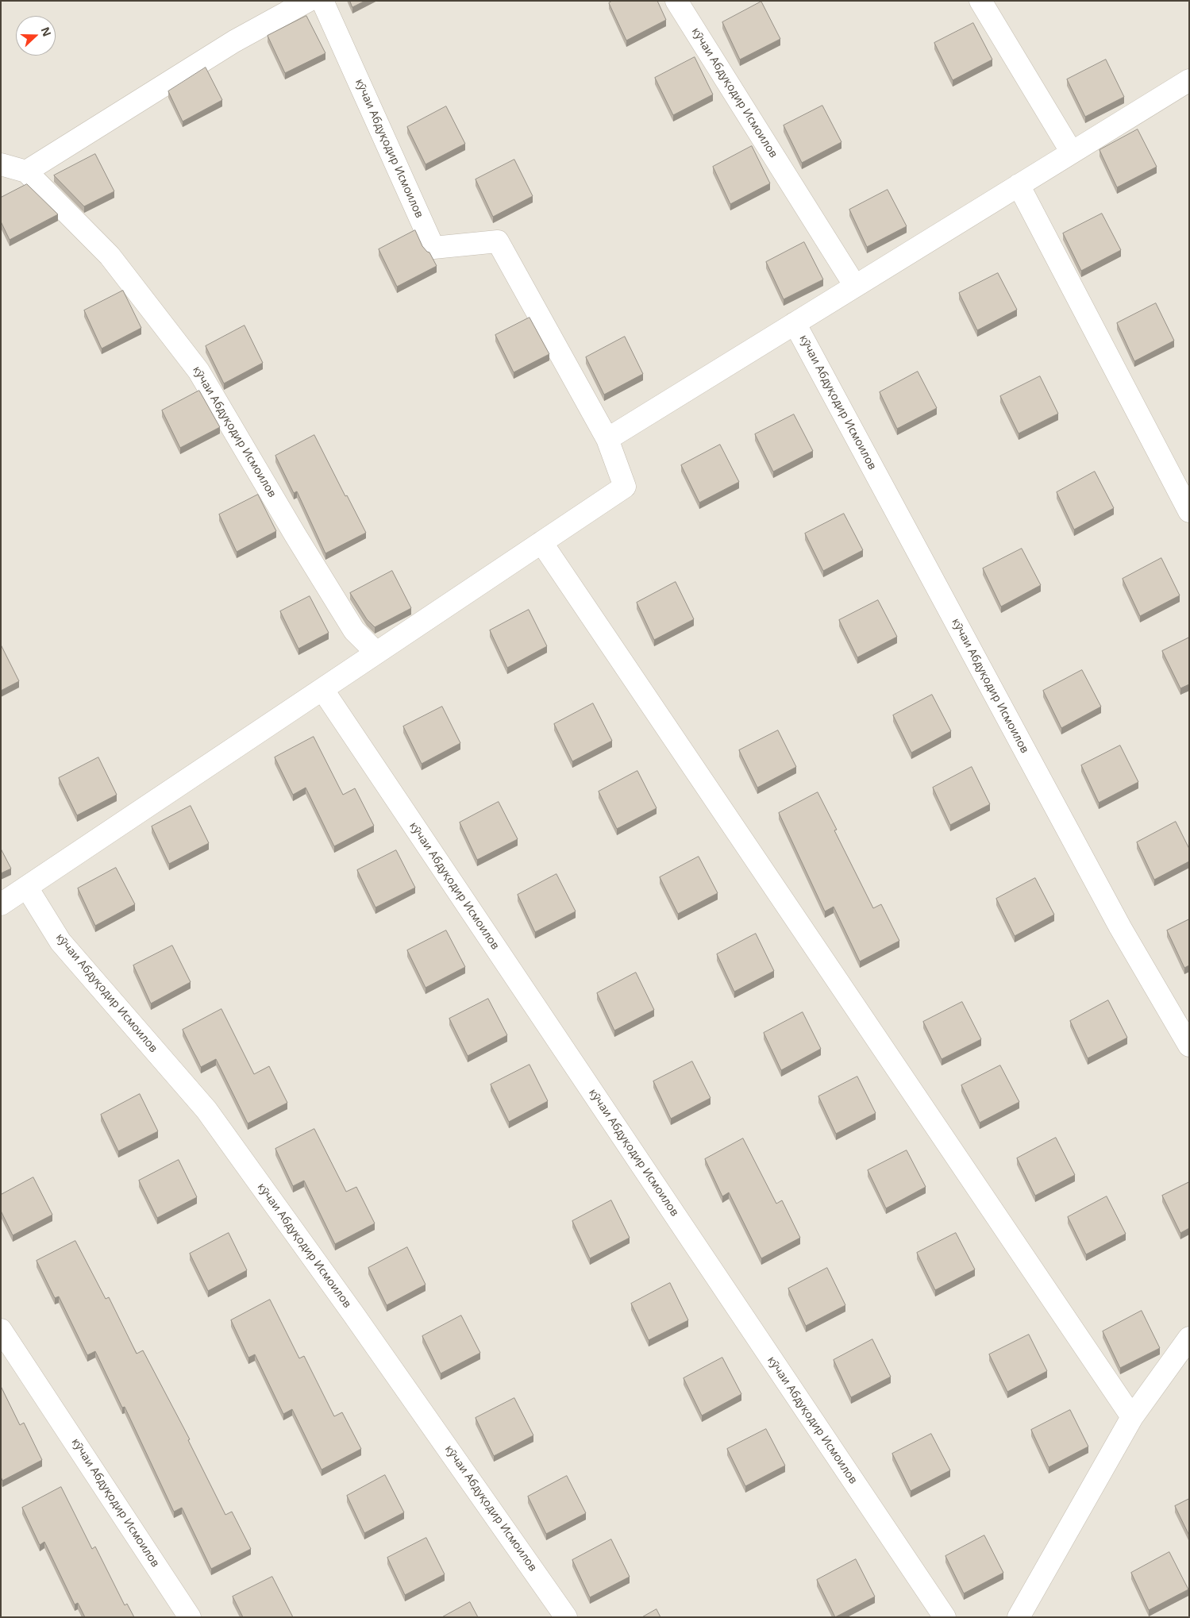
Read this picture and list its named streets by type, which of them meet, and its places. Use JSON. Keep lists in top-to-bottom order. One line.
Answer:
{"streets":{"street":["кӯчаи Абдуқодир Исмоилов"]},"north":"right"}
